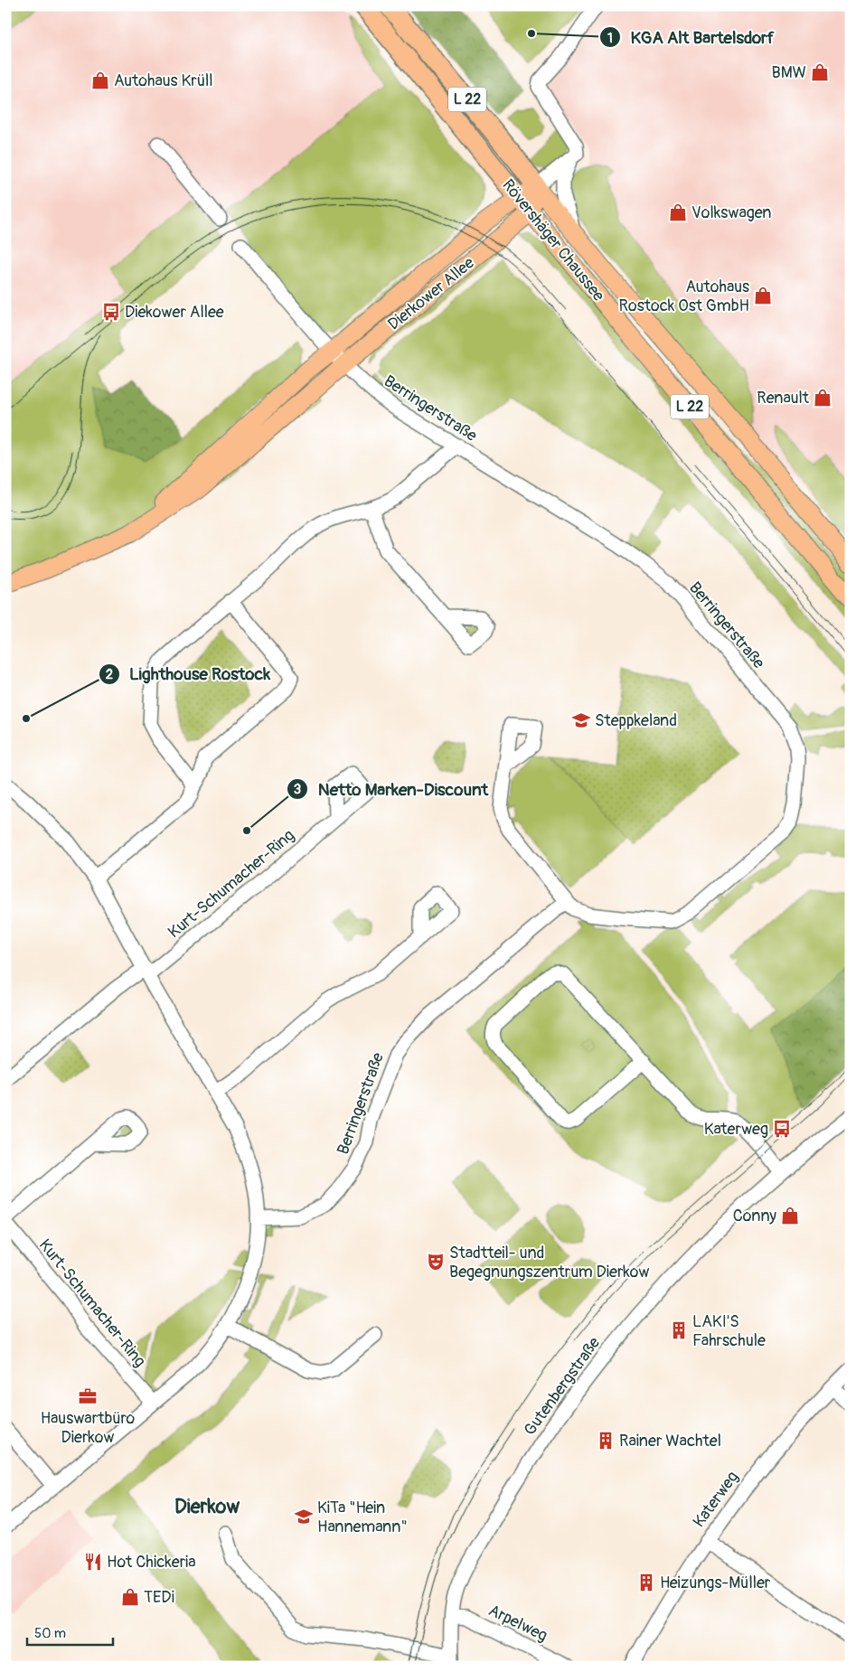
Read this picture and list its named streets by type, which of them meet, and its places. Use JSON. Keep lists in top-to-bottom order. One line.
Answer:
{"streets":{"highway":["L 22","Rövershäger Chaussee"],"main road":["Dierkower Allee"],"street":["Berringerstraße","Kurt-Schumacher-Ring","Gutenbergstraße","Katerweg","Arpelweg"]},"crossings":[["Rövershäger Chaussee","Dierkower Allee"],["Dierkower Allee","Berringerstraße"],["Gutenbergstraße","Arpelweg"]],"districts":["Dierkow"],"places":{"other":["KGA Alt Bartelsdorf","Lighthouse Rostock","Netto Marken-Discount"],"shop":["BMW","Autohaus Krüll","Volkswagen","Autohaus Rostock Ost GmbH","Renault","Conny","TEDi"],"bus stop":["Diekower Allee","Katerweg"],"school or university":["Steppkeland","KiTa \"Hein Hannemann\""],"theatre":["Stadtteil- und Begegnungszentrum Dierkow"],"building":["LAKI'S Fahrschule","Rainer Wachtel","Heizungs-Müller"],"office":["Hauswartbüro Dierkow"],"restaurant":["Hot Chickeria"]},"scale_bar":"50 m"}
